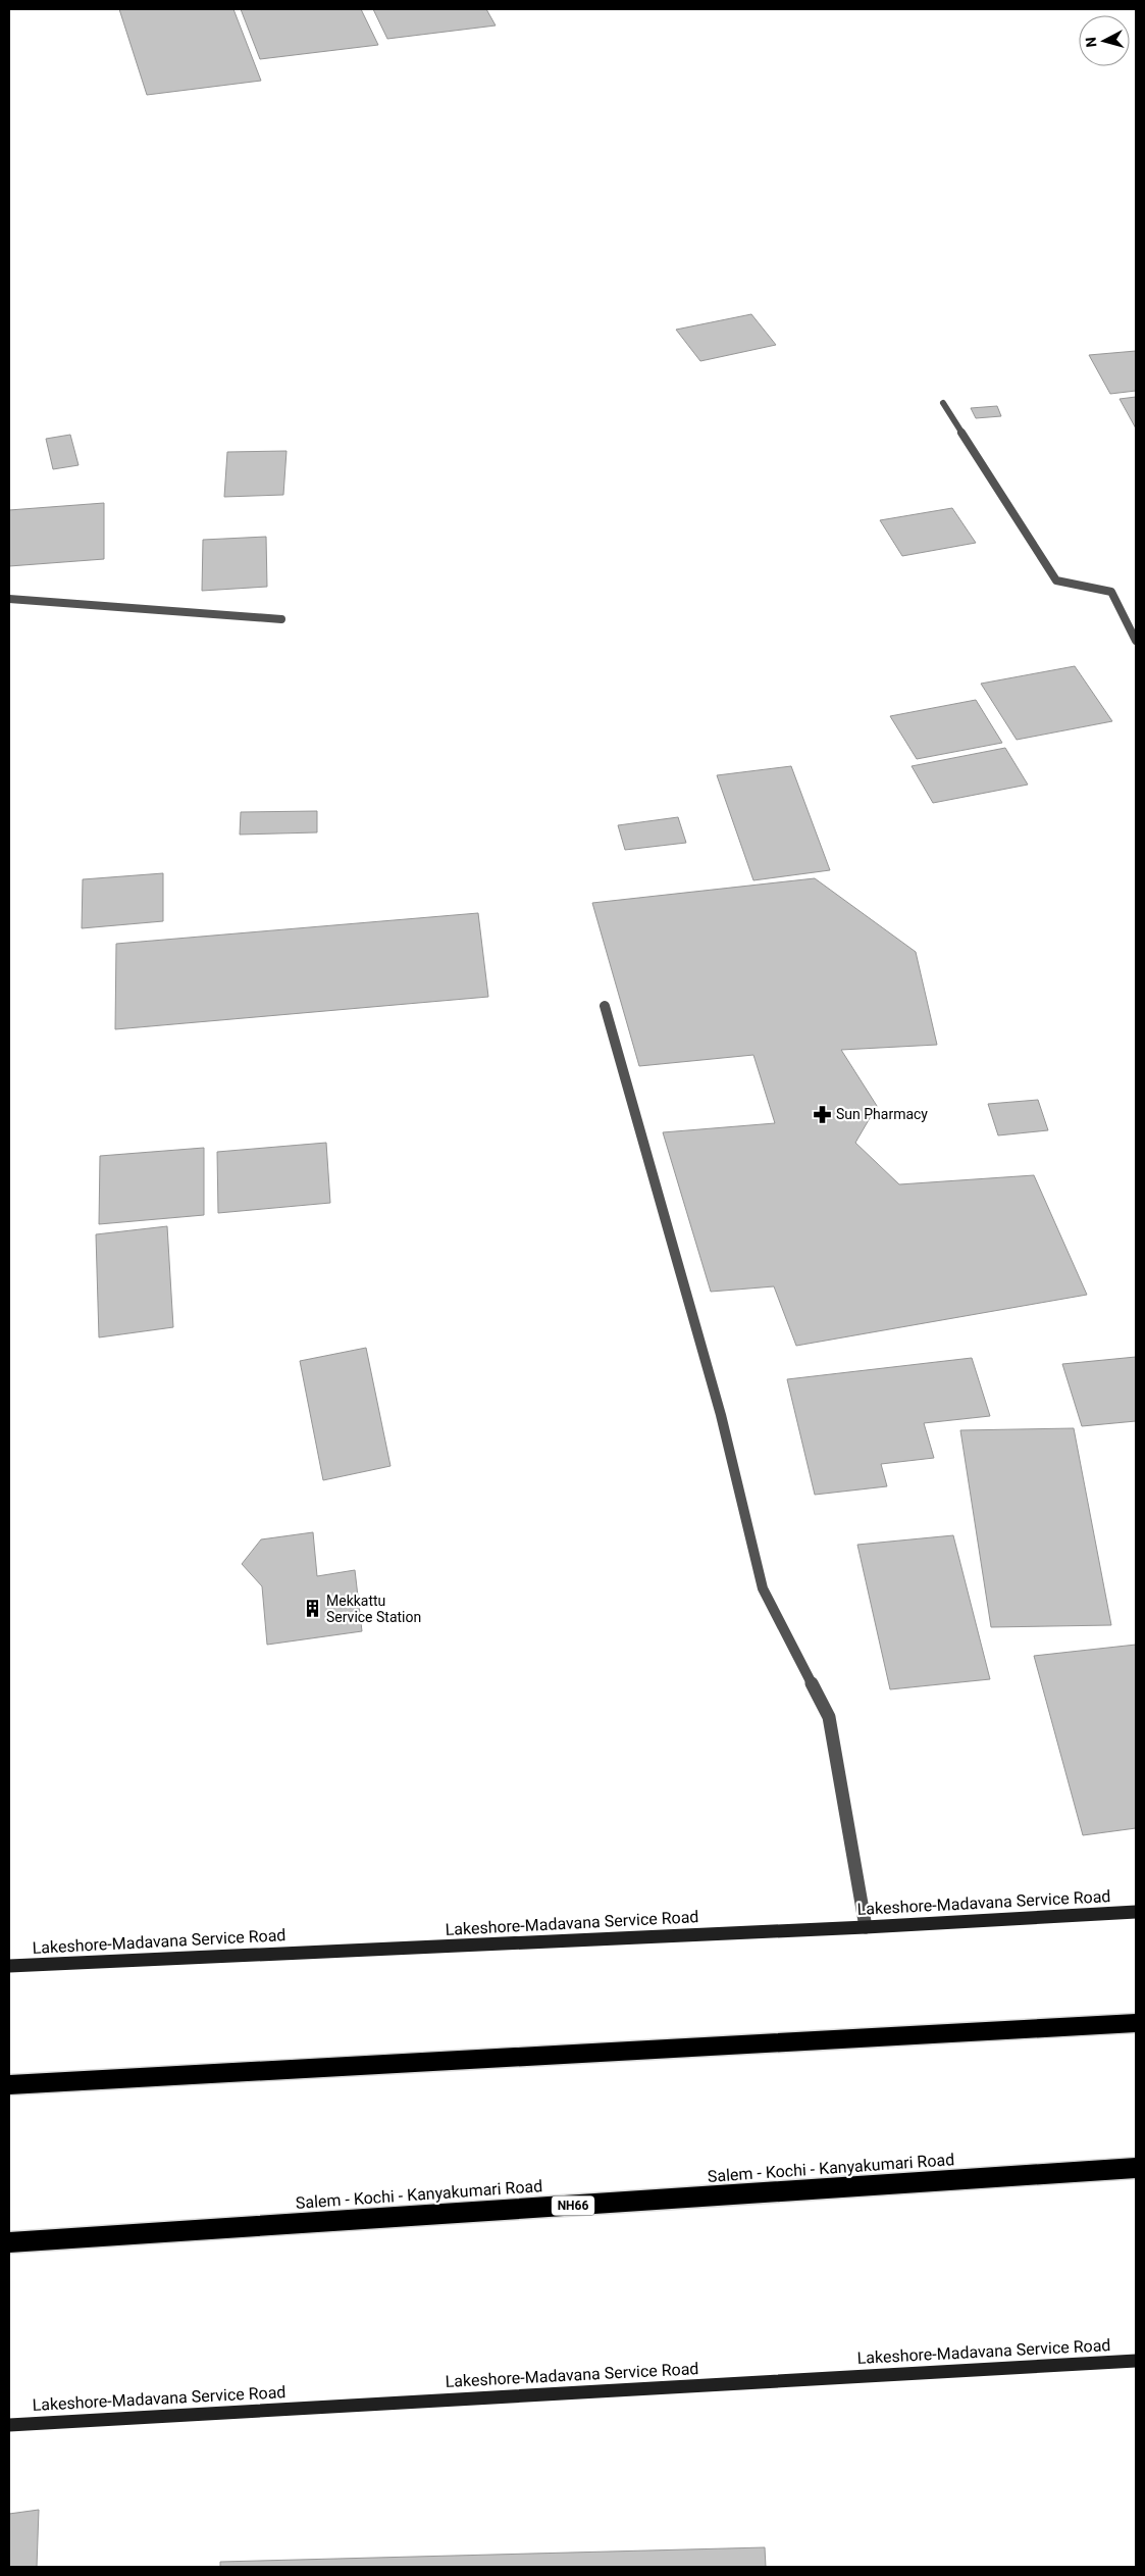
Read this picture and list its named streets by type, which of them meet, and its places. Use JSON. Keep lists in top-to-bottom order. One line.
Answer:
{"streets":{"highway":["Salem - Kochi - Kanyakumari Road","NH66"],"street":["Lakeshore-Madavana Service Road"]},"places":{"pharmacy":["Sun Pharmacy"],"building":["Mekkattu Service Station"]},"north":"left"}
